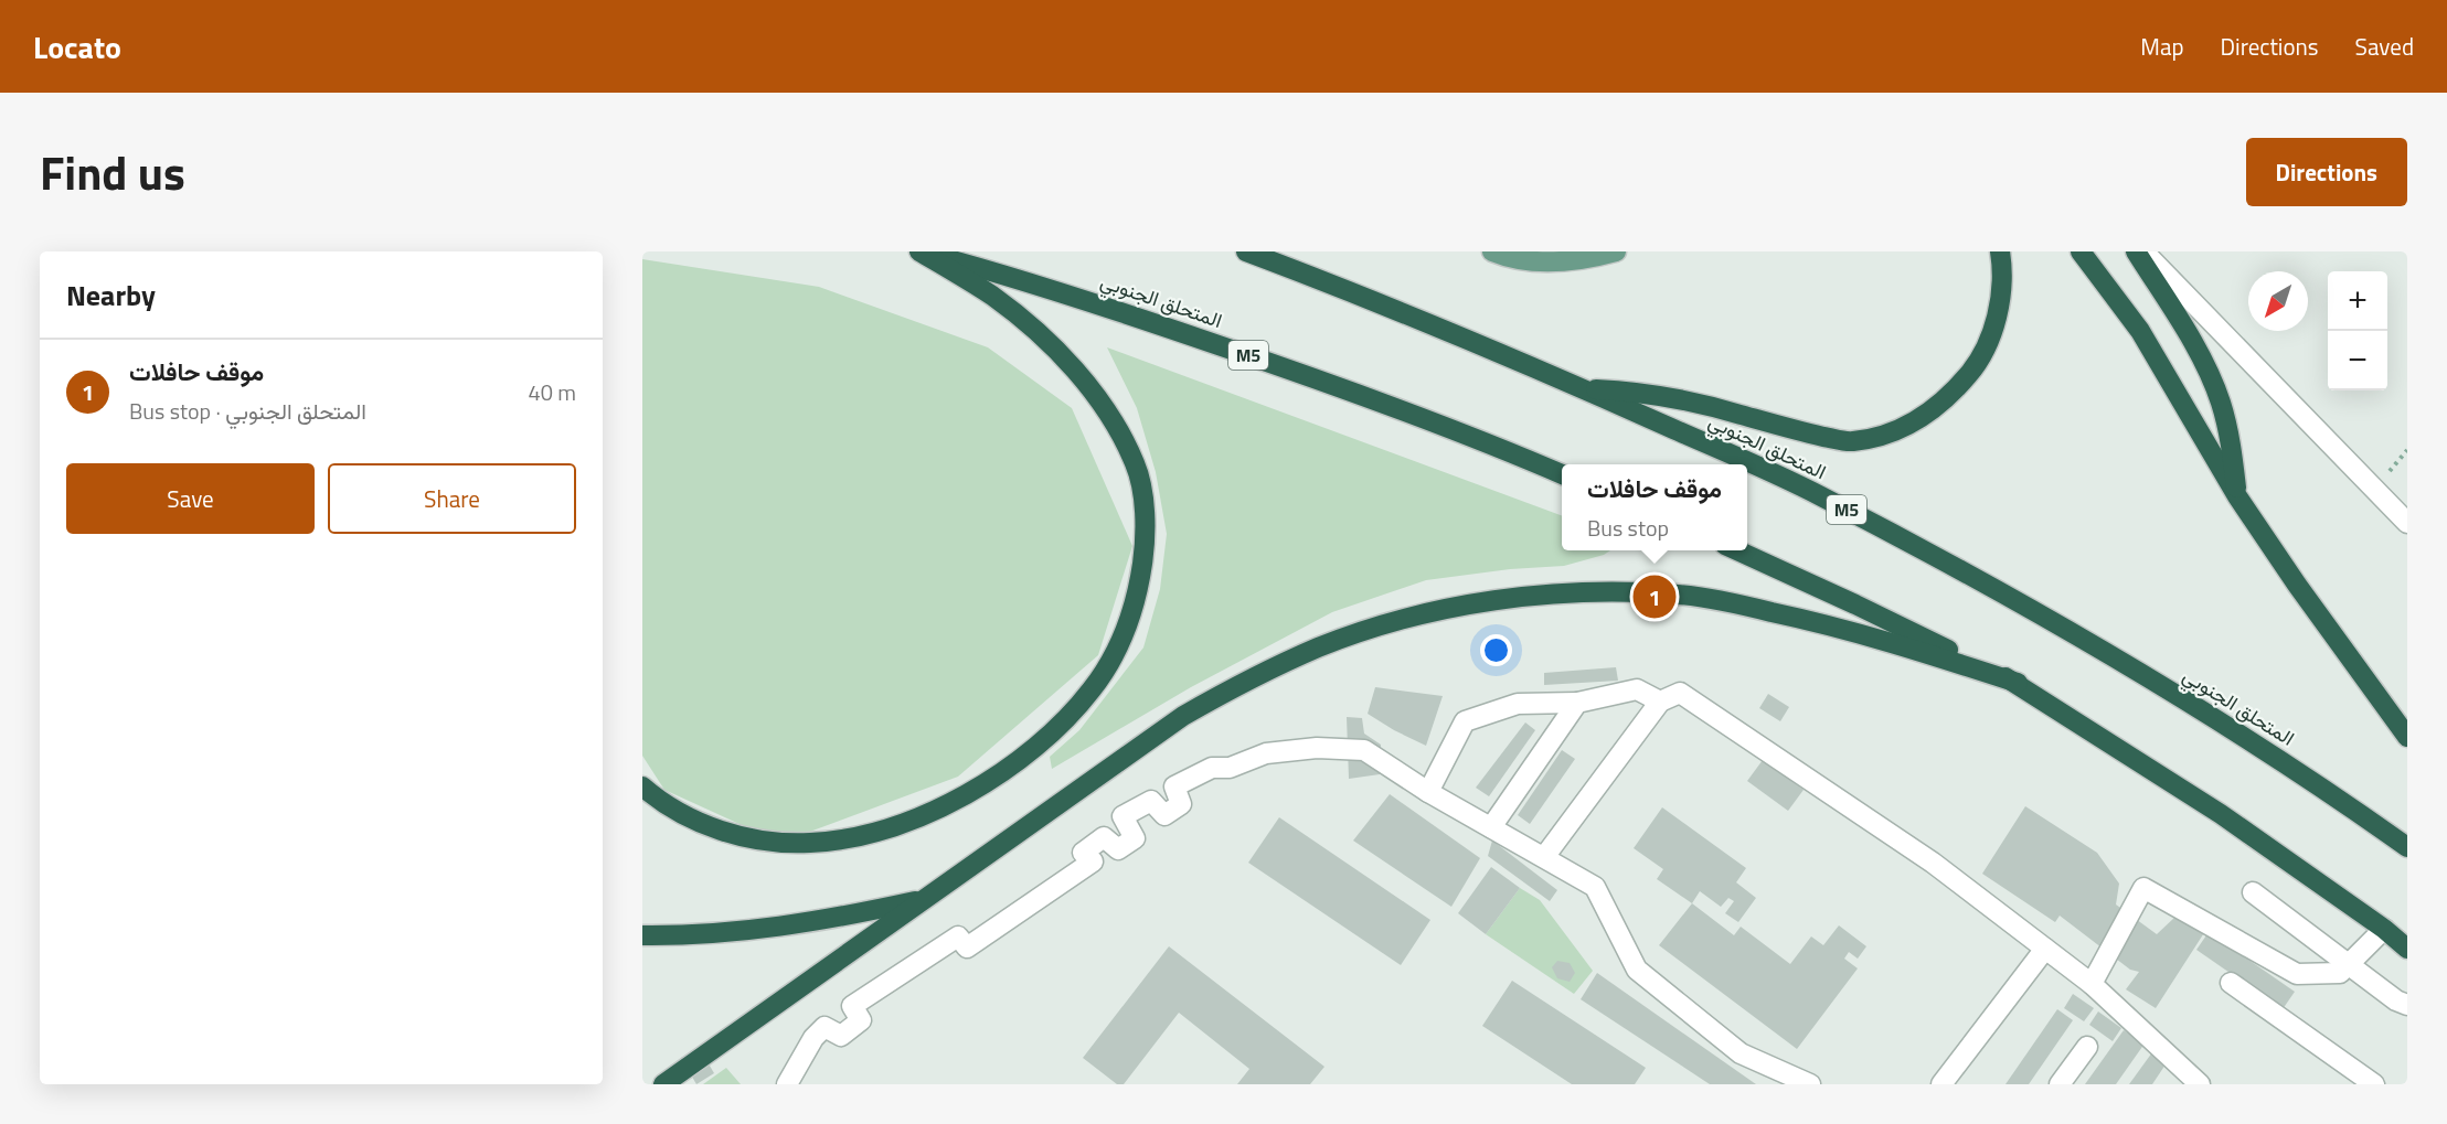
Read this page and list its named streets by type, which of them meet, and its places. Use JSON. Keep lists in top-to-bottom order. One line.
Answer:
{"streets":{"highway":["المتحلق الجنوبي","M5"]},"north":"bottom left","page":{"header":"Locato","nav":["Map","Directions","Saved"],"title":"Find us","buttons":["Directions",["Save","Share"]],"heading":"Nearby","map_buttons":["+","−"],"list":[{"mark":"1","name":"موقف حافلات","note":"Bus stop · المتحلق الجنوبي","value":"40 m"}],"popup":["موقف حافلات","Bus stop"],"pins":"1"}}
